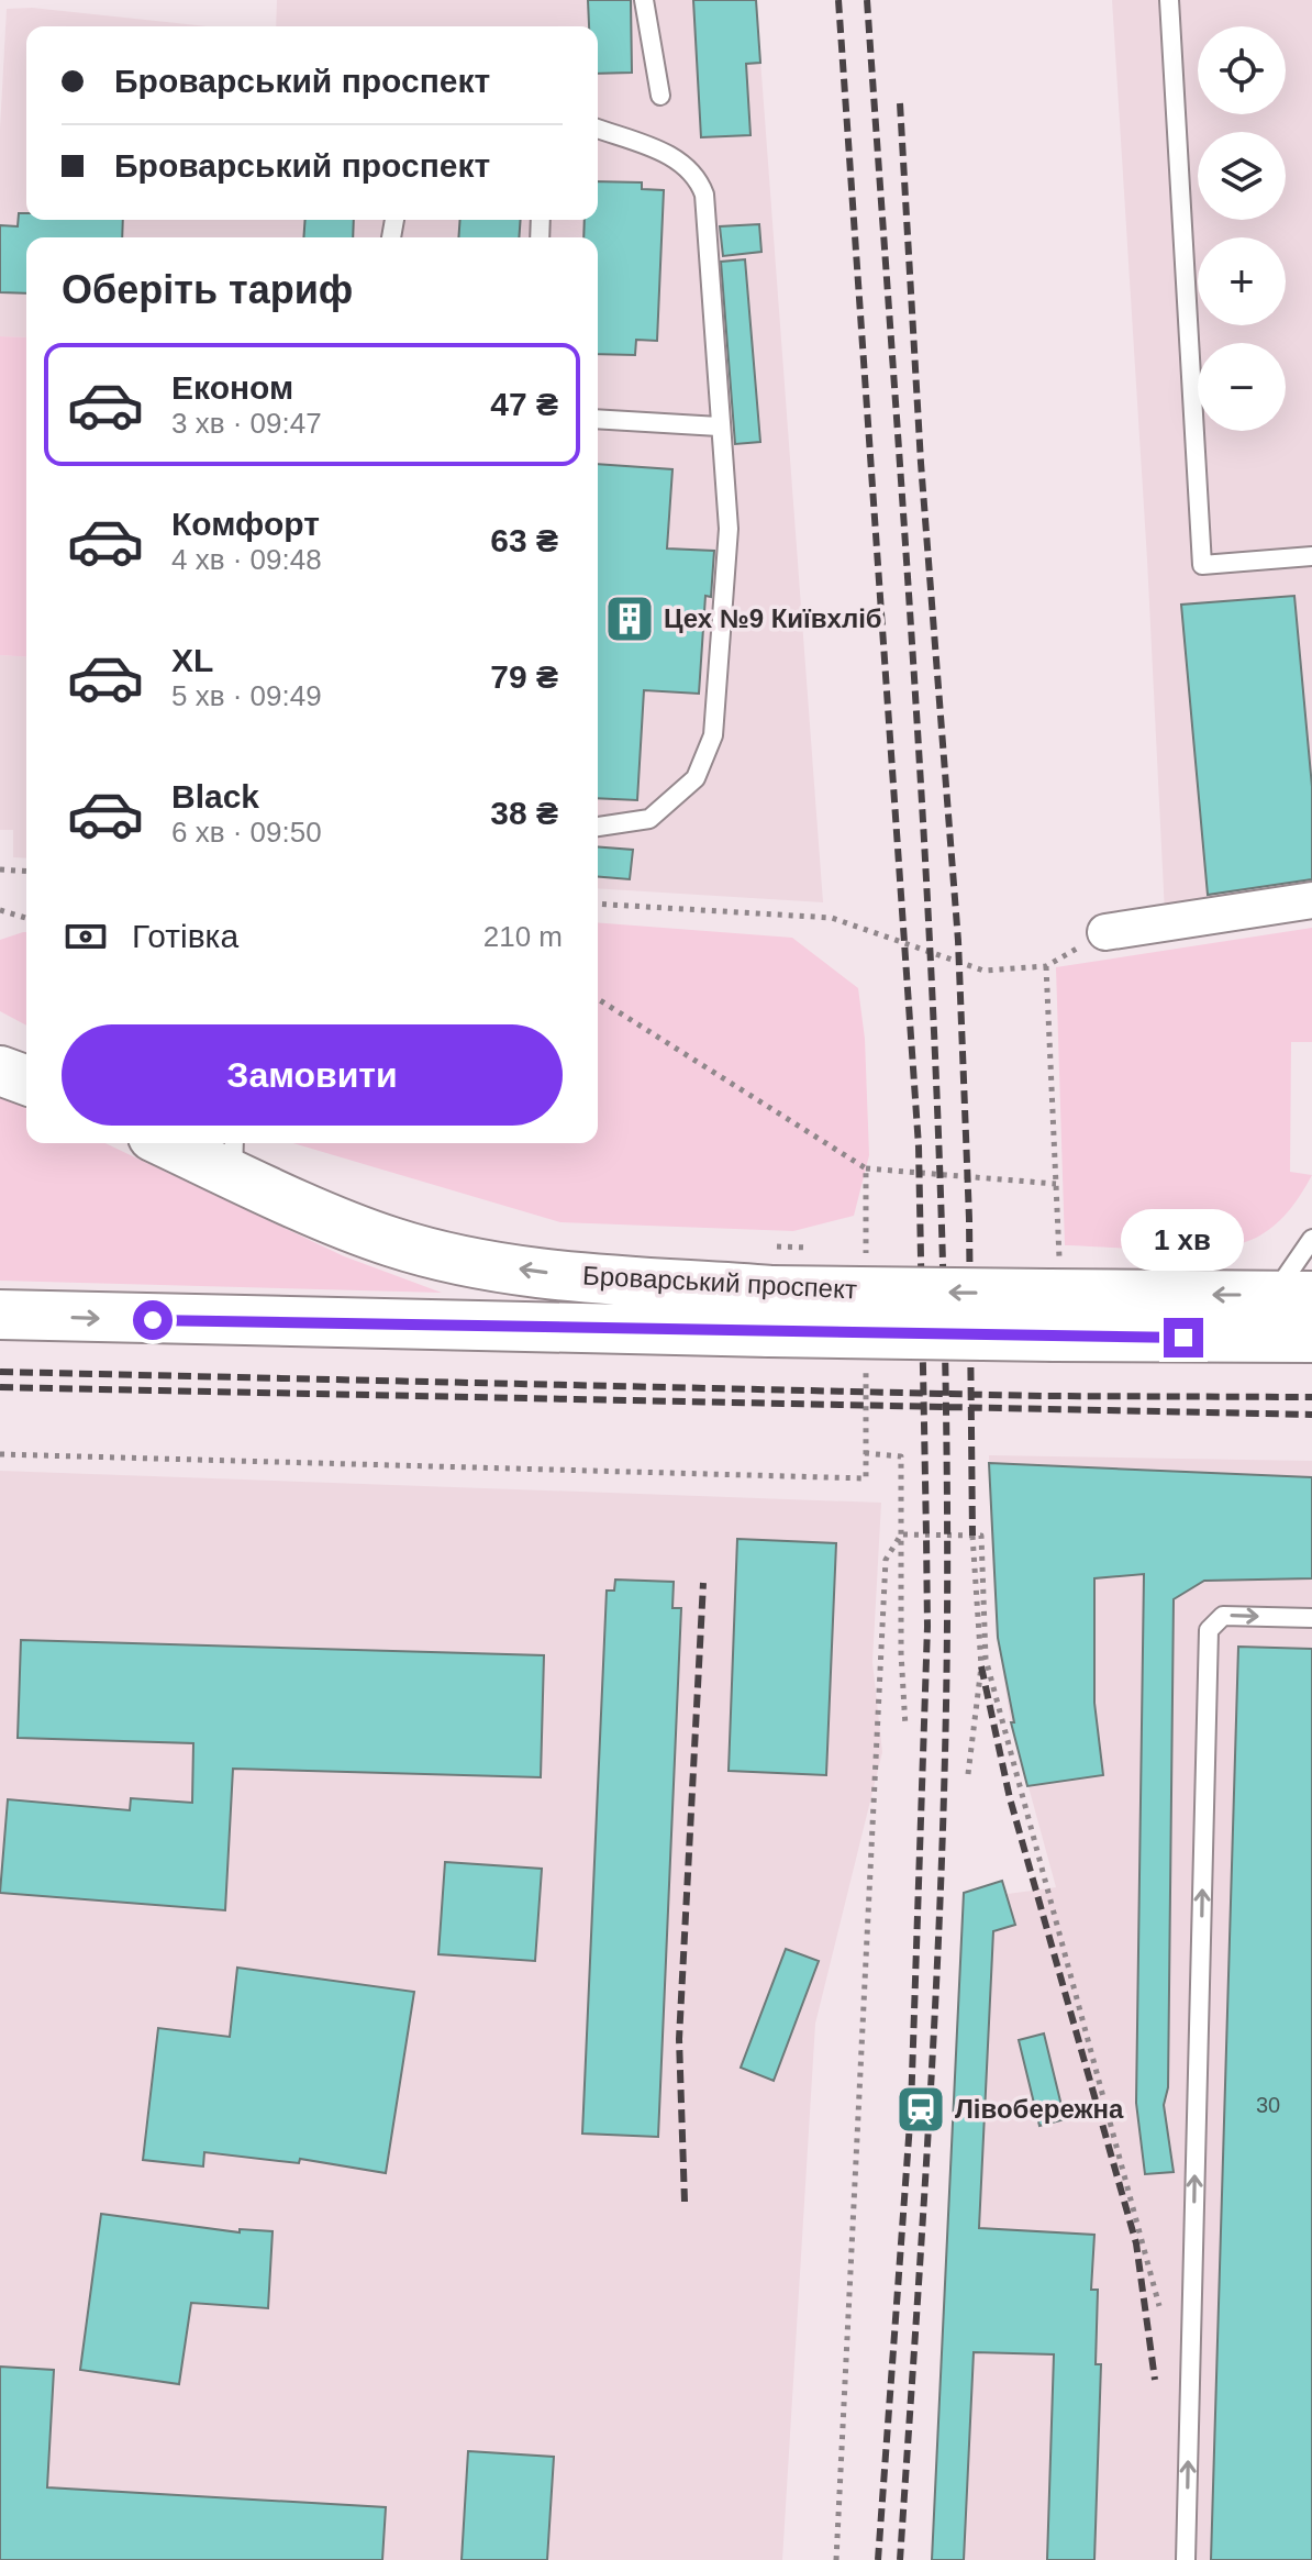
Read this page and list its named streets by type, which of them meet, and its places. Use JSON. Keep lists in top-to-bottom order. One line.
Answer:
{"streets":{"main road":["Броварський проспект"]},"places":{"building":["Цех №9 Київхліб"],"station":["Лівобережна"]},"house_numbers":["30"],"page":{"map_buttons":["+","−"],"banner":["Броварський проспект","Броварський проспект"],"heading":"Оберіть тариф","list":[{"name":"Економ","note":"3 хв · 09:47","value":"47 ₴"},{"name":"Комфорт","note":"4 хв · 09:48","value":"63 ₴"},{"name":"XL","note":"5 хв · 09:49","value":"79 ₴"},{"name":"Black","note":"6 хв · 09:50","value":"38 ₴"}],"pay":["Готівка","210 m"],"buttons":"Замовити","bubble":"1 хв"}}
